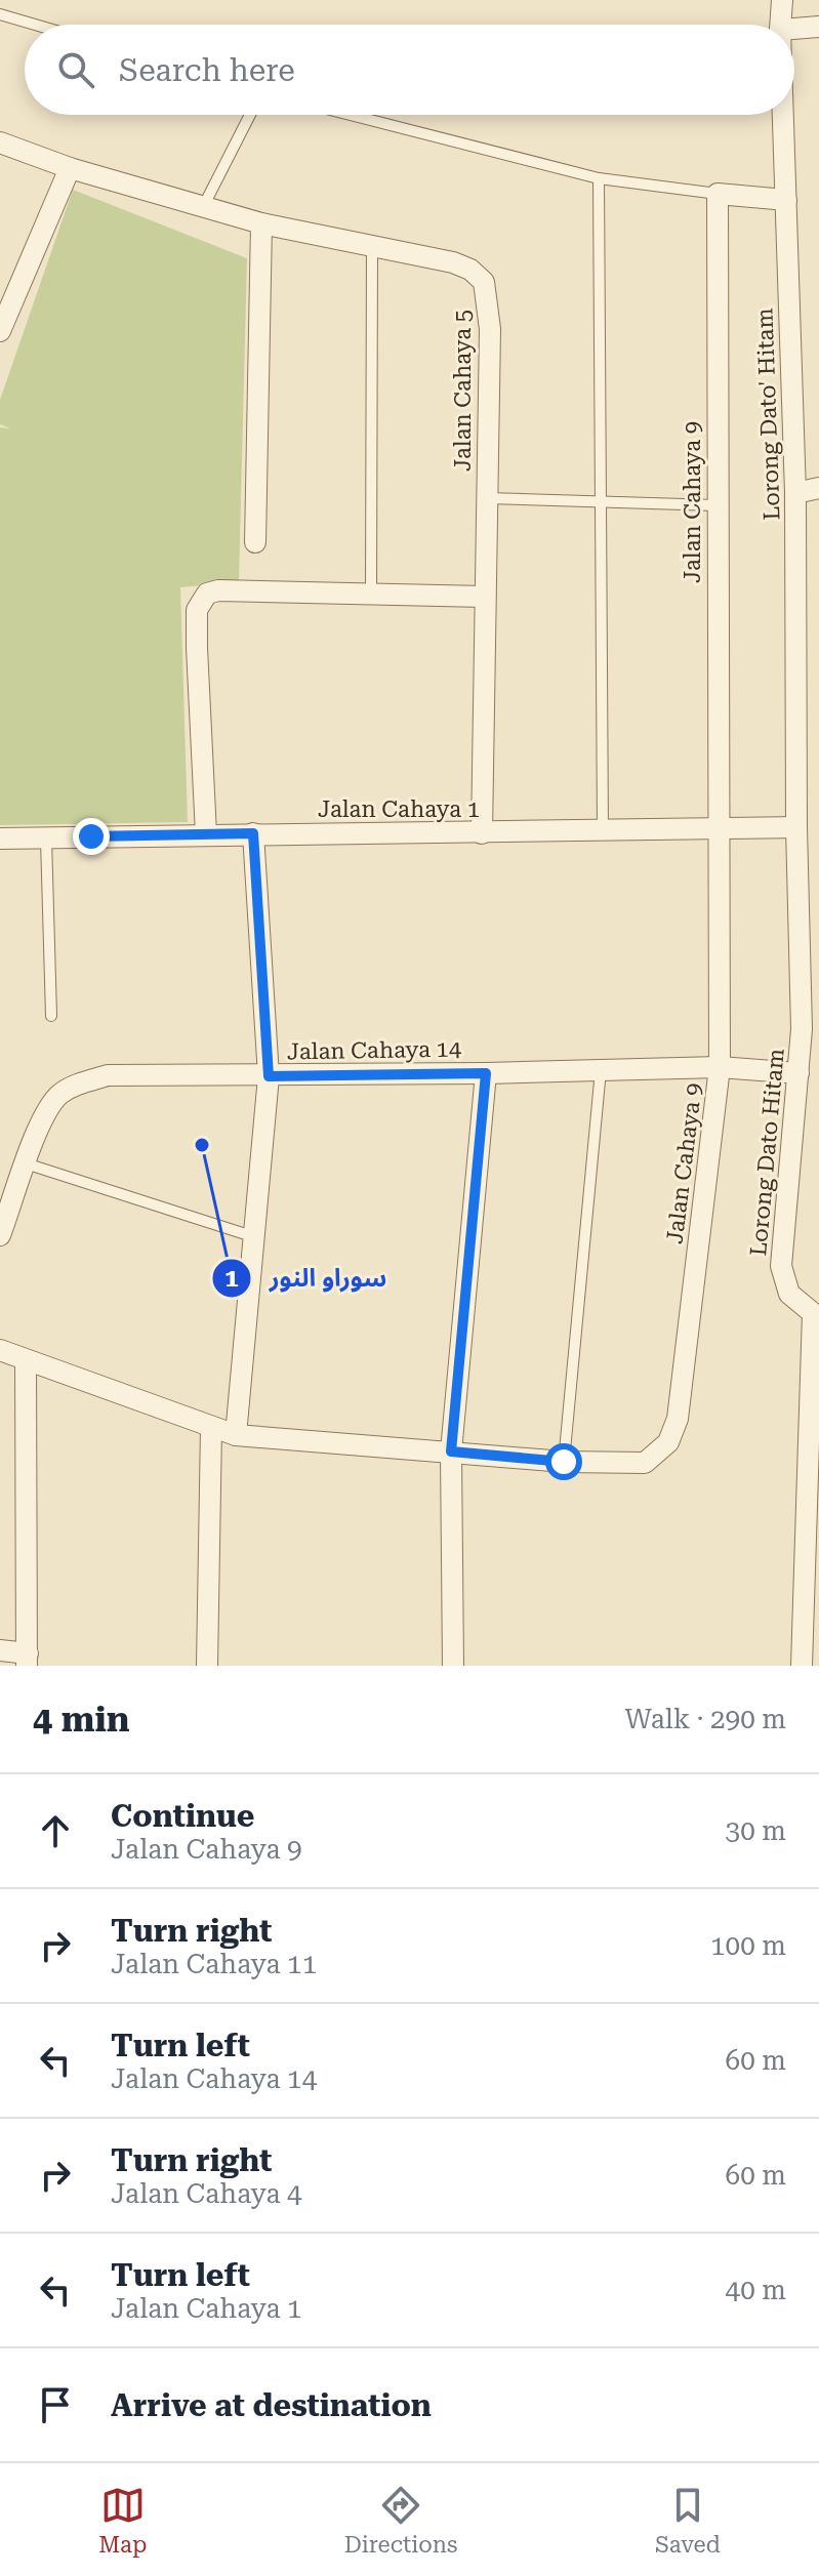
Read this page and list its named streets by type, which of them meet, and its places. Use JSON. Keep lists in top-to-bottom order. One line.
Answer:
{"streets":{"street":["Jalan Cahaya 5","Lorong Dato' Hitam","Jalan Cahaya 9","Jalan Cahaya 1","Jalan Cahaya 14","Lorong Dato Hitam"]},"crossings":[["Jalan Cahaya 5","Jalan Cahaya 1"],["Lorong Dato' Hitam","Jalan Cahaya 1"],["Lorong Dato' Hitam","Lorong Dato Hitam"],["Jalan Cahaya 9","Jalan Cahaya 1"],["Jalan Cahaya 9","Jalan Cahaya 14"],["Jalan Cahaya 1","Lorong Dato Hitam"],["Jalan Cahaya 14","Lorong Dato Hitam"]],"places":["سوراو النور"],"page":{"search":"Search here","heading":["4 min","Walk · 290 m"],"list":[["Continue","Jalan Cahaya 9","30 m"],["Turn right","Jalan Cahaya 11","100 m"],["Turn left","Jalan Cahaya 14","60 m"],["Turn right","Jalan Cahaya 4","60 m"],["Turn left","Jalan Cahaya 1","40 m"],"Arrive at destination"],"nav":["Map","Directions","Saved"]}}
